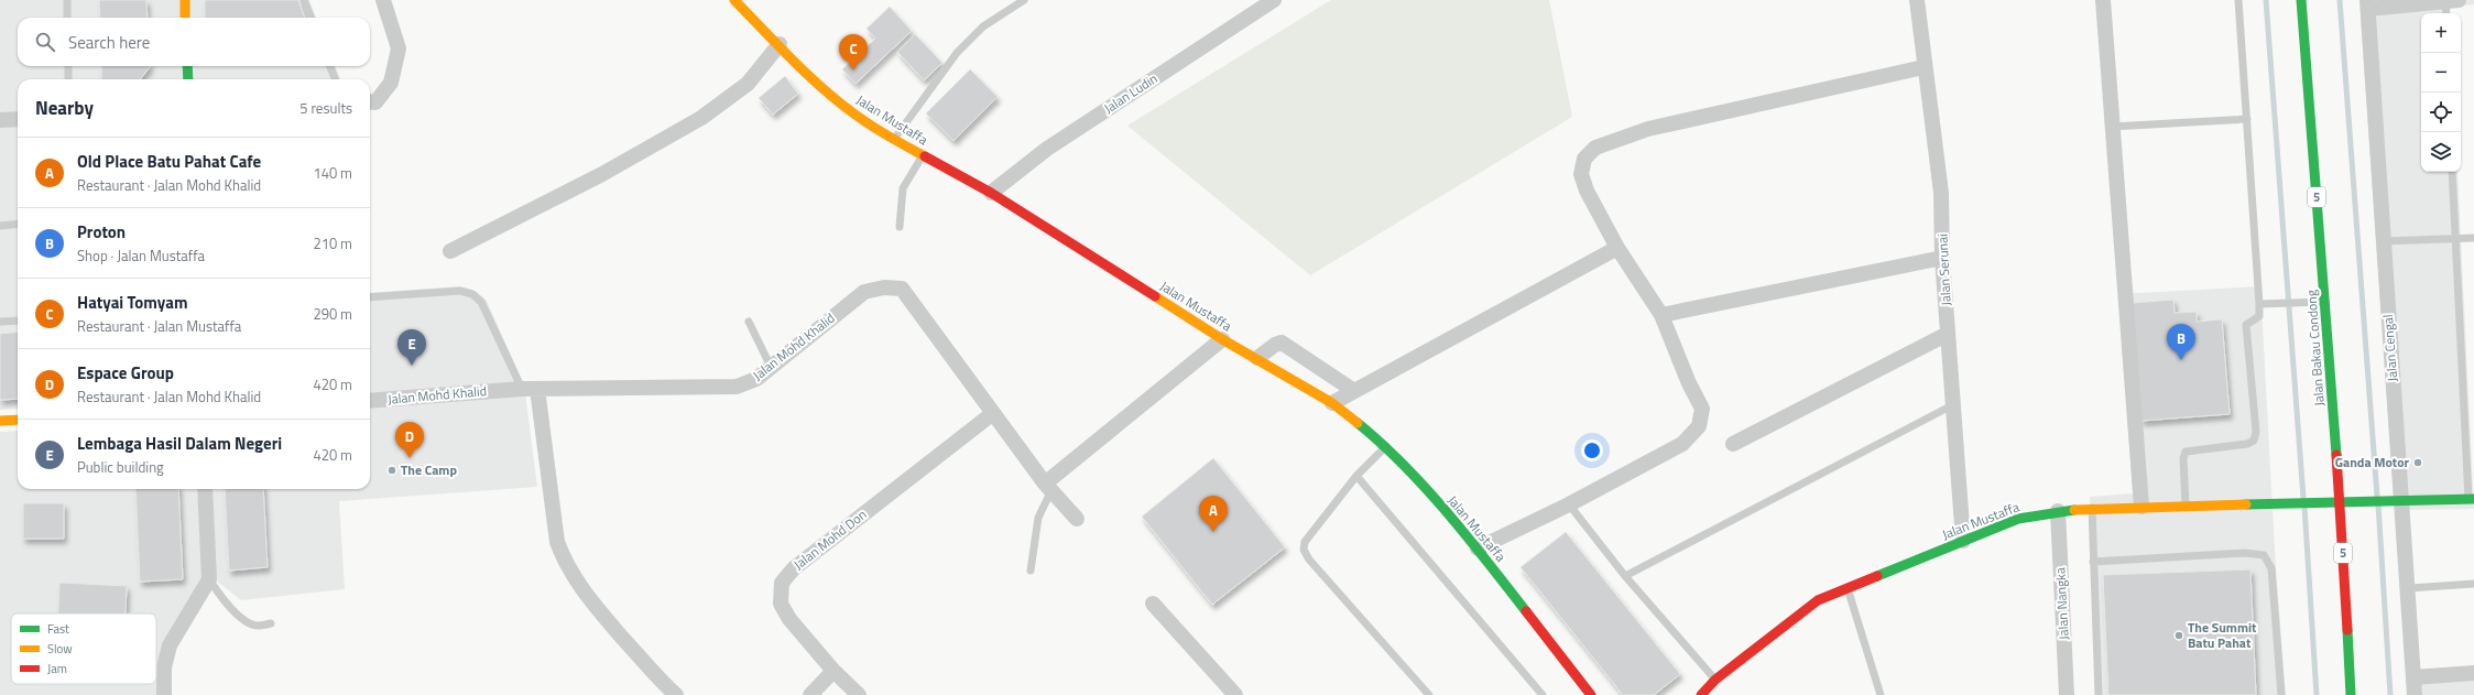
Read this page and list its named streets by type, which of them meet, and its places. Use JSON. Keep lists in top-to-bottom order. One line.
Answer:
{"streets":{"street":["Jalan Ludin","Jalan Mustaffa","5","Jalan Serunai","Jalan Mohd Khalid","Jalan Bakau Condong","Jalan Cengal","Jalan Mohd Don","Jalan Nangka"]},"crossings":[["Jalan Ludin","Jalan Mustaffa"],["Jalan Mustaffa","Jalan Serunai"],["Jalan Mustaffa","Jalan Bakau Condong"],["Jalan Mustaffa","Jalan Cengal"],["Jalan Mustaffa","Jalan Nangka"],["Jalan Mohd Khalid","Jalan Mohd Don"]],"places":["Ganda Motor","The Camp","The Summit Batu Pahat"],"legend":["Fast","Slow","Jam"],"page":{"map_buttons":["+","−"],"search":"Search here","pins":["C","B","E","D","A"],"heading":["Nearby","5 results"],"list":[{"mark":"A","name":"Old Place Batu Pahat Cafe","note":"Restaurant · Jalan Mohd Khalid","value":"140 m"},{"mark":"B","name":"Proton","note":"Shop · Jalan Mustaffa","value":"210 m"},{"mark":"C","name":"Hatyai Tomyam","note":"Restaurant · Jalan Mustaffa","value":"290 m"},{"mark":"D","name":"Espace Group","note":"Restaurant · Jalan Mohd Khalid","value":"420 m"},{"mark":"E","name":"Lembaga Hasil Dalam Negeri","note":"Public building","value":"420 m"}]}}
